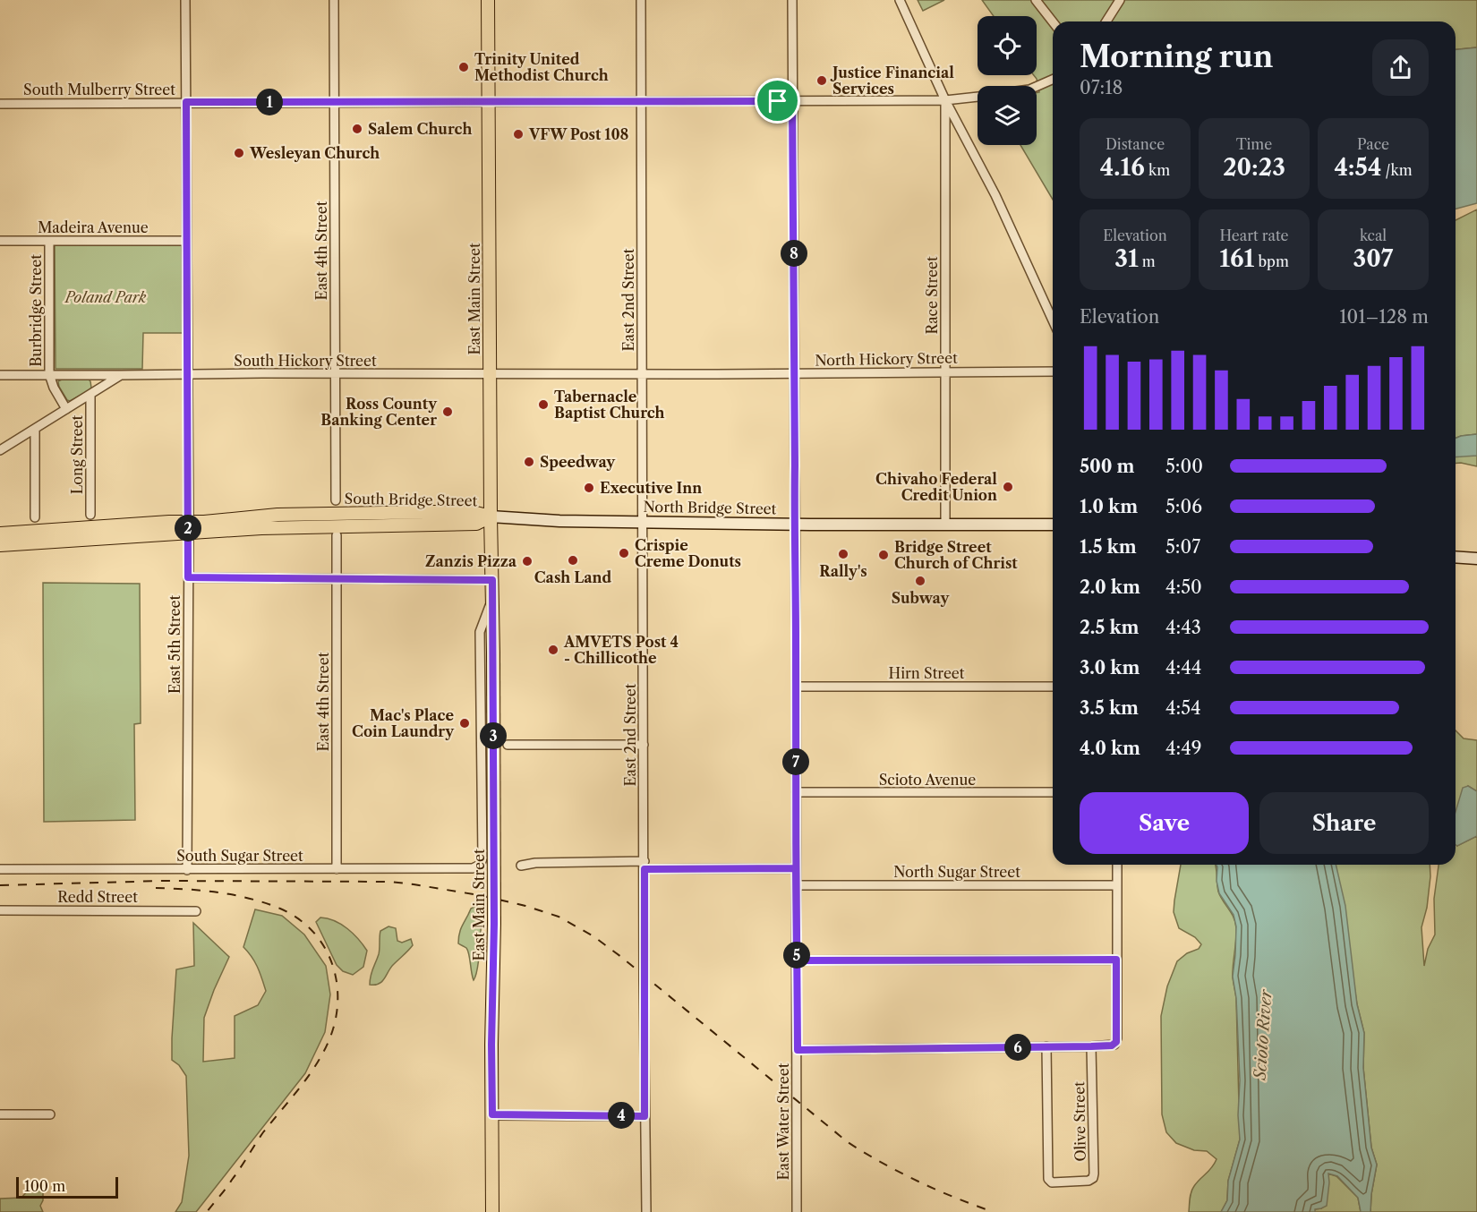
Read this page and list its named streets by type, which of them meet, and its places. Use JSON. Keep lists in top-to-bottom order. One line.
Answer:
{"streets":{"main road":["East Main Street","South Bridge Street","North Bridge Street"],"street":["South Mulberry Street","Madeira Avenue","East 4th Street","Race Street","East 2nd Street","Burbridge Street","North Hickory Street","South Hickory Street","Long Street","East 5th Street","Hirn Street","Scioto Avenue","South Sugar Street","North Sugar Street","Redd Street","East Water Street","Olive Street"]},"crossings":[["South Mulberry Street","East 4th Street"],["South Mulberry Street","Race Street"],["South Mulberry Street","East Main Street"],["South Mulberry Street","East 2nd Street"],["South Mulberry Street","East 5th Street"],["South Mulberry Street","East Water Street"],["Madeira Avenue","Burbridge Street"],["Madeira Avenue","East 5th Street"],["East 4th Street","South Hickory Street"],["East 4th Street","South Sugar Street"],["Race Street","North Hickory Street"],["Race Street","North Bridge Street"],["East Main Street","North Hickory Street"],["East Main Street","South Hickory Street"],["East Main Street","South Bridge Street"],["East Main Street","North Bridge Street"],["East Main Street","South Sugar Street"],["East 2nd Street","North Hickory Street"],["East 2nd Street","North Bridge Street"],["Burbridge Street","South Hickory Street"],["North Hickory Street","South Hickory Street"],["North Hickory Street","East Water Street"],["South Hickory Street","East 5th Street"],["South Bridge Street","North Bridge Street"],["South Bridge Street","East 5th Street"],["North Bridge Street","East Water Street"],["East 5th Street","South Sugar Street"],["Hirn Street","East Water Street"],["Scioto Avenue","East Water Street"],["North Sugar Street","East Water Street"]],"water":["Scioto River"],"parks":["Poland Park"],"places":["Trinity United Methodist Church","Justice Financial Services","Salem Church","VFW Post 108","Wesleyan Church","Tabernacle Baptist Church","Ross County Banking Center","Speedway","Chivaho Federal Credit Union","Executive Inn","Crispie Creme Donuts","Rally's","Bridge Street Church of Christ","Cash Land","Zanzis Pizza","Subway","AMVETS Post 4 - Chillicothe","Mac's Place Coin Laundry"],"scale_bar":"100 m","page":{"heading":["Morning run","07:18"],"pins":["1","8","2","3","7","5","6","4"],"stats":[["Distance","4.16 km"],["Time","20:23"],["Pace","4:54 /km"],["Elevation","31 m"],["Heart rate","161 bpm"],["kcal","307"]],"chart":["Elevation","101–128 m"],"list":[{"name":"500 m","note":"5:00"},{"name":"1.0 km","note":"5:06"},{"name":"1.5 km","note":"5:07"},{"name":"2.0 km","note":"4:50"},{"name":"2.5 km","note":"4:43"},{"name":"3.0 km","note":"4:44"},{"name":"3.5 km","note":"4:54"},{"name":"4.0 km","note":"4:49"}],"buttons":["Save","Share"],"scale":"100 m"}}
